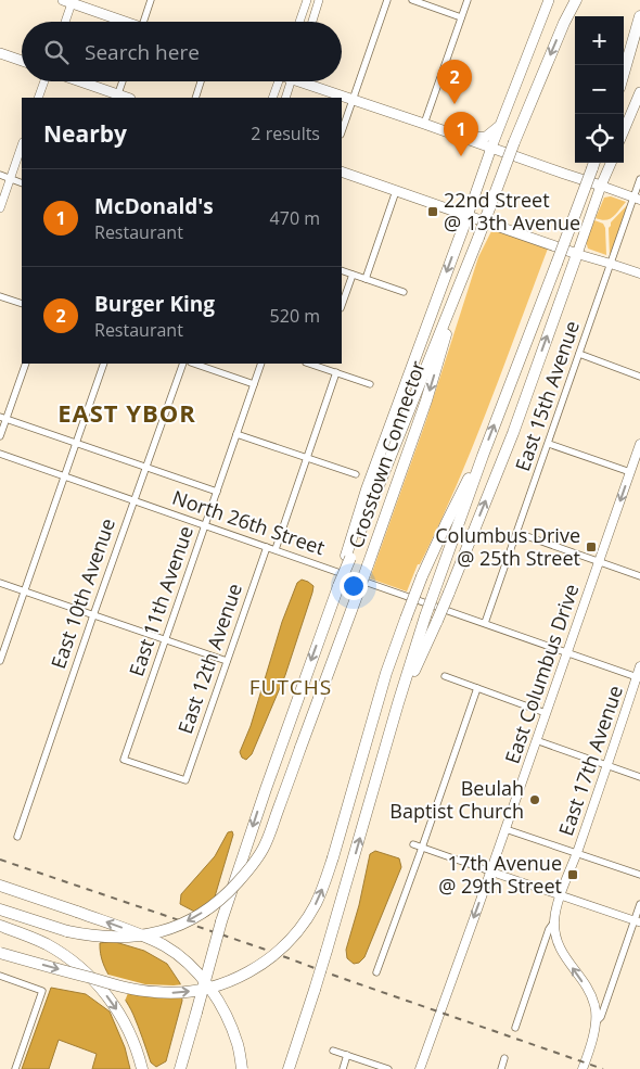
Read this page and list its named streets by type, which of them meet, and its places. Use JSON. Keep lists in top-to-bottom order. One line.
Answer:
{"streets":{"highway":["Crosstown Connector"],"main road":["East Columbus Drive","East 17th Avenue"],"street":["East 15th Avenue","North 26th Street","East 10th Avenue","East 11th Avenue","East 12th Avenue"]},"crossings":[["East 15th Avenue","North 26th Street"],["North 26th Street","East 10th Avenue"],["North 26th Street","East 11th Avenue"],["North 26th Street","East 12th Avenue"],["North 26th Street","East Columbus Drive"],["North 26th Street","East 17th Avenue"],["East 11th Avenue","East 12th Avenue"]],"one_way":["East Columbus Drive"],"districts":["EAST YBOR","FUTCHS"],"places":{"transit":["22nd Street @ 13th Avenue","Columbus Drive @ 25th Street","17th Avenue @ 29th Street"],"other":["Beulah Baptist Church"]},"page":{"map_buttons":["+","−"],"search":"Search here","pins":["2","1"],"heading":["Nearby","2 results"],"list":[{"mark":"1","name":"McDonald's","note":"Restaurant","value":"470 m"},{"mark":"2","name":"Burger King","note":"Restaurant","value":"520 m"}]}}
